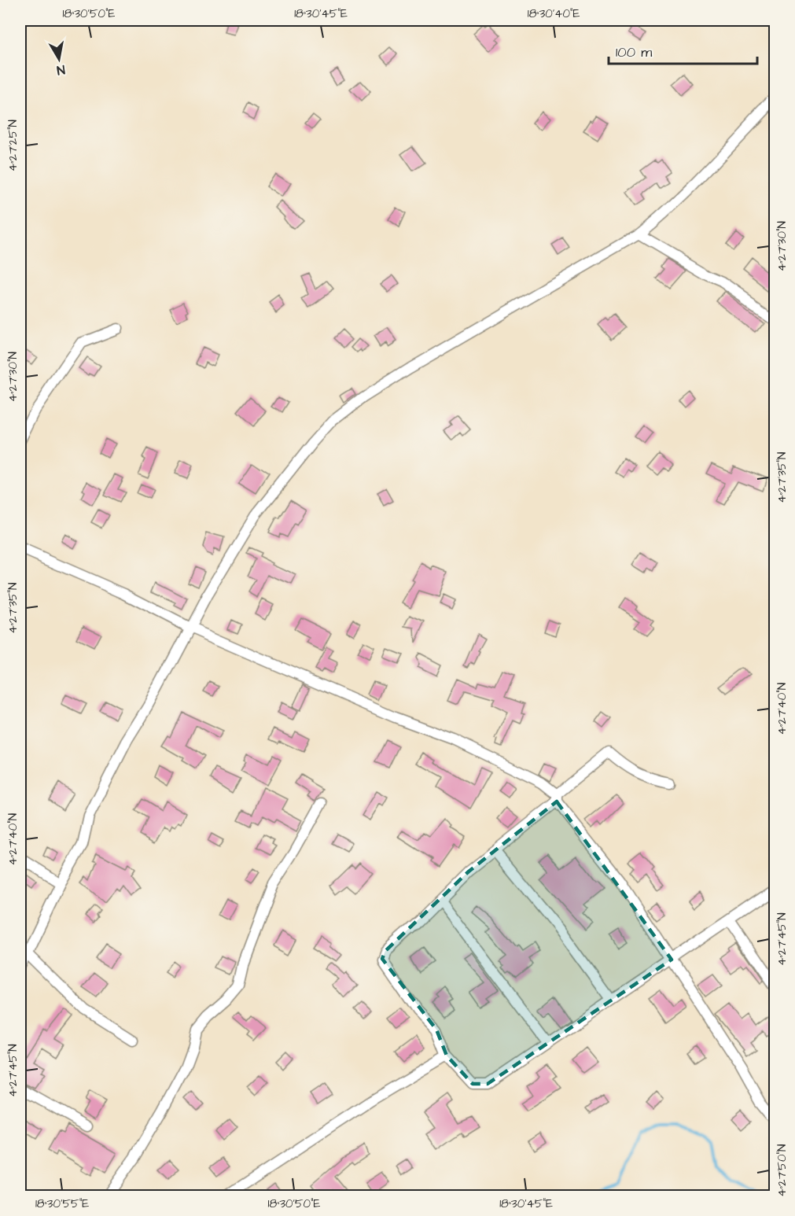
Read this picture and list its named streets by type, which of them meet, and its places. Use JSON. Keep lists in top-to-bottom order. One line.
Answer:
{"scale_bar":"100 m","north":"bottom","coordinates":["18°30'50\"E","18°30'45\"E","18°30'40\"E","4°27'25\"N","4°27'30\"N","4°27'35\"N","4°27'40\"N","4°27'45\"N","4°27'50\"N","18°30'55\"E"]}
